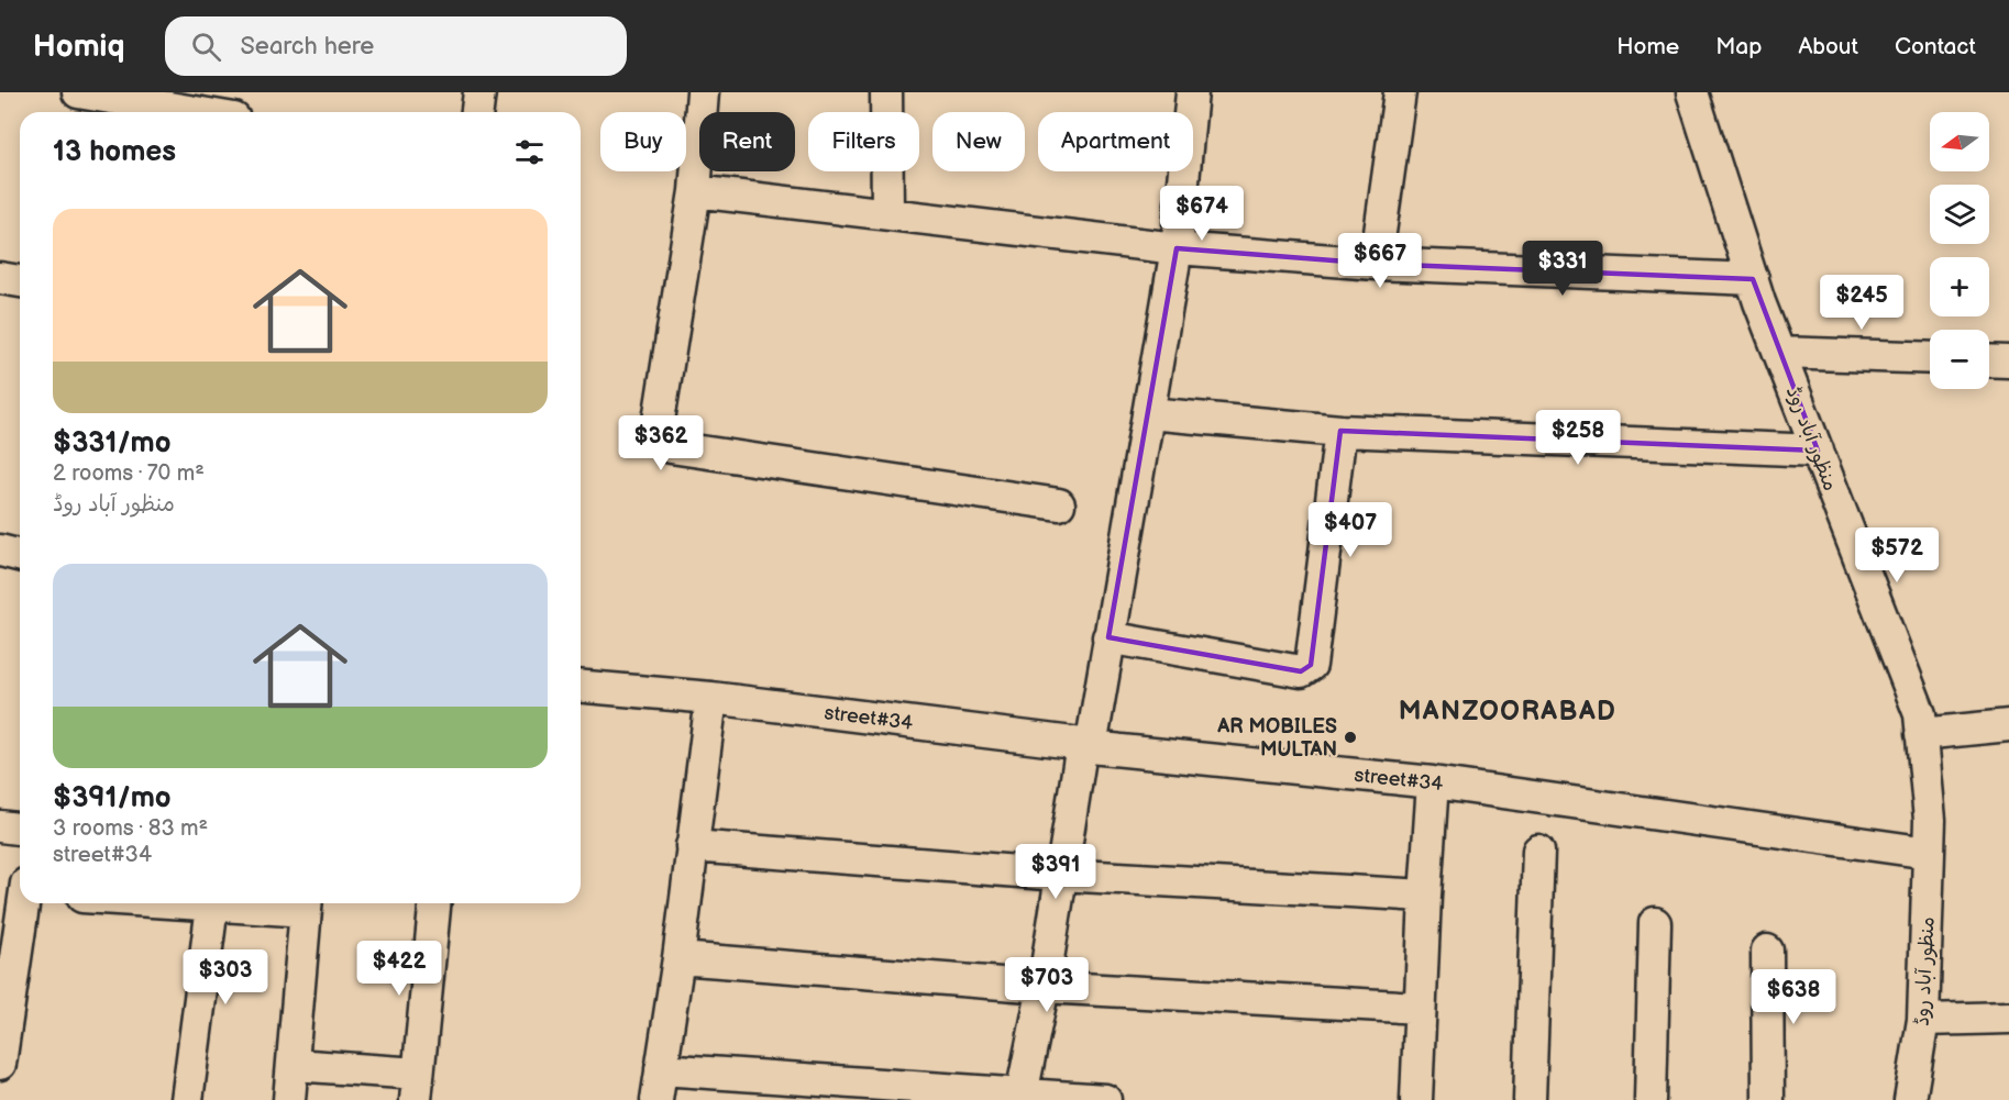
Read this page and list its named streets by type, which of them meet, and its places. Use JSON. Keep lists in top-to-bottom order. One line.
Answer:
{"streets":{"street":["منظور آباد روڈ","street#34"]},"crossings":[["منظور آباد روڈ","street#34"]],"districts":["MANZOORABAD"],"places":["AR MOBILES MULTAN"],"north":"left","page":{"header":"Homiq","search":"Search here","nav":["Home","Map","About","Contact"],"map_buttons":["+","−"],"chip":["Buy","Rent","Filters","New","Apartment"],"heading":"13 homes","price":["$674","$667","$331","$245","$258","$362","$407","$572","$391","$422","$303","$703","$638"],"list":[{"name":"$331/mo","note":"2 rooms · 70 m² · منظور آباد روڈ"},{"name":"$391/mo","note":"3 rooms · 83 m² · street#34"}]}}
